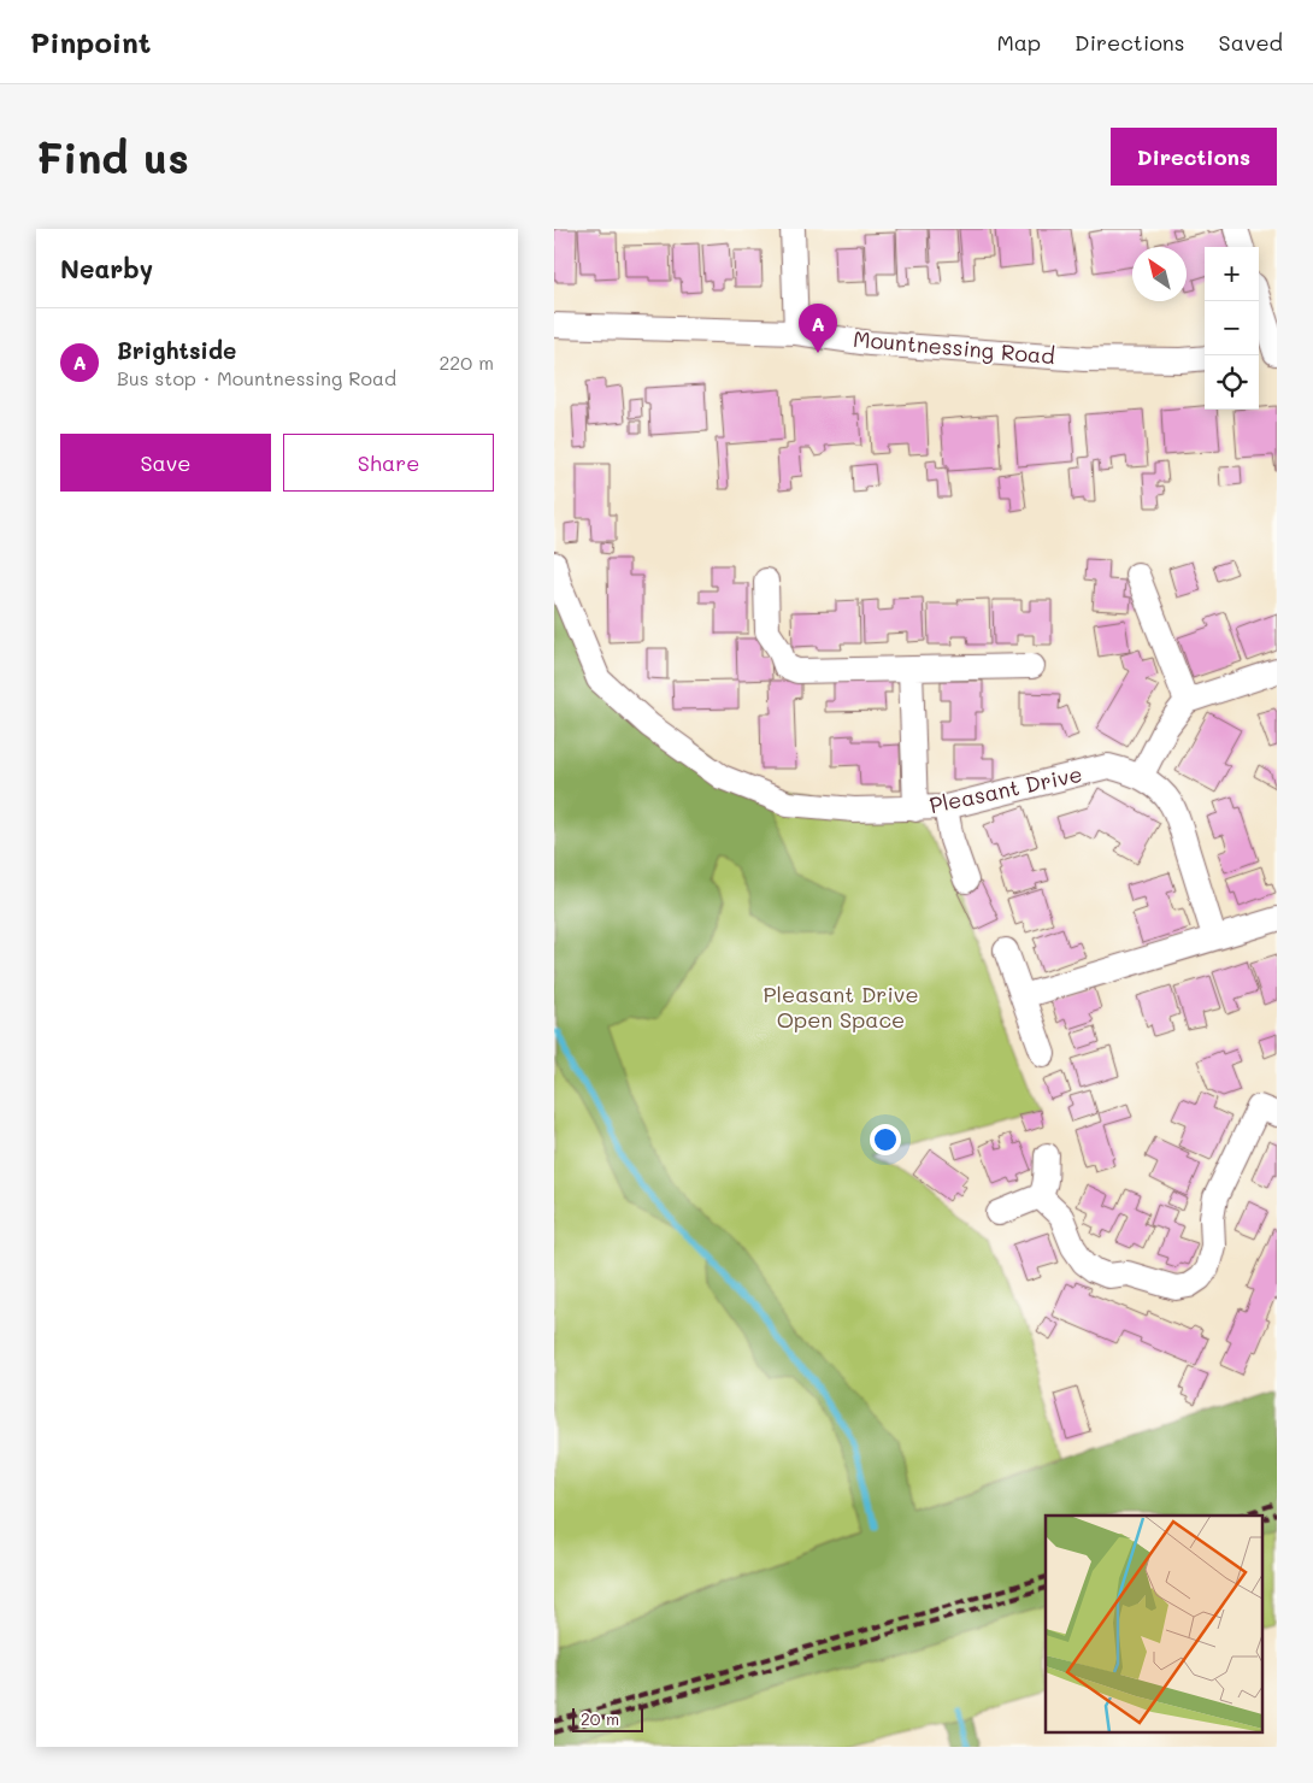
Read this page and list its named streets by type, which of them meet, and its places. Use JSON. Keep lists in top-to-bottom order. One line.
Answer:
{"streets":{"street":["Mountnessing Road","Pleasant Drive"]},"parks":["Pleasant Drive Open Space"],"scale_bar":"20 m","north":"top left","page":{"header":"Pinpoint","nav":["Map","Directions","Saved"],"buttons":["Directions",["Save","Share"]],"title":"Find us","heading":"Nearby","map_buttons":["+","−"],"pins":"A","list":[{"mark":"A","name":"Brightside","note":"Bus stop · Mountnessing Road","value":"220 m"}],"scale":"20 m"}}
